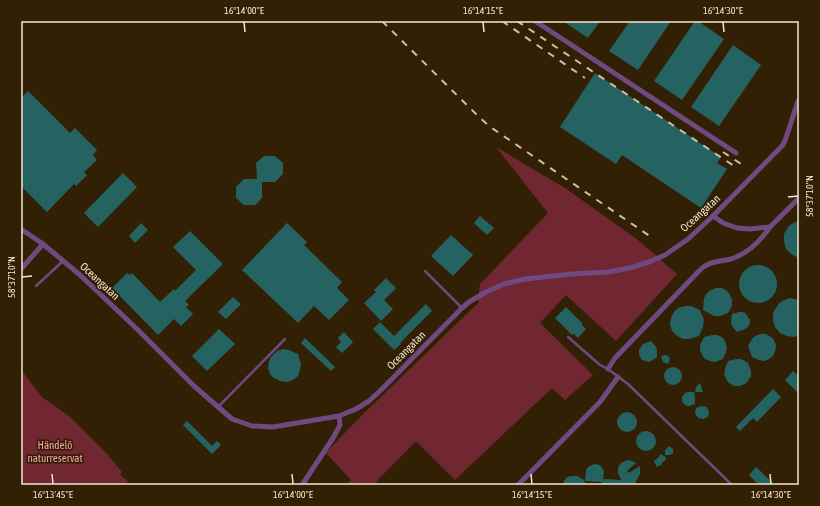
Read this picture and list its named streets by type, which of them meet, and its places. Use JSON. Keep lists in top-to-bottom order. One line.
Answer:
{"streets":{"street":["Oceangatan"]},"parks":["Händelö naturreservat"],"coordinates":["16°14'00\"E","16°14'15\"E","16°14'30\"E","58°37'10\"N","16°13'45\"E"]}
